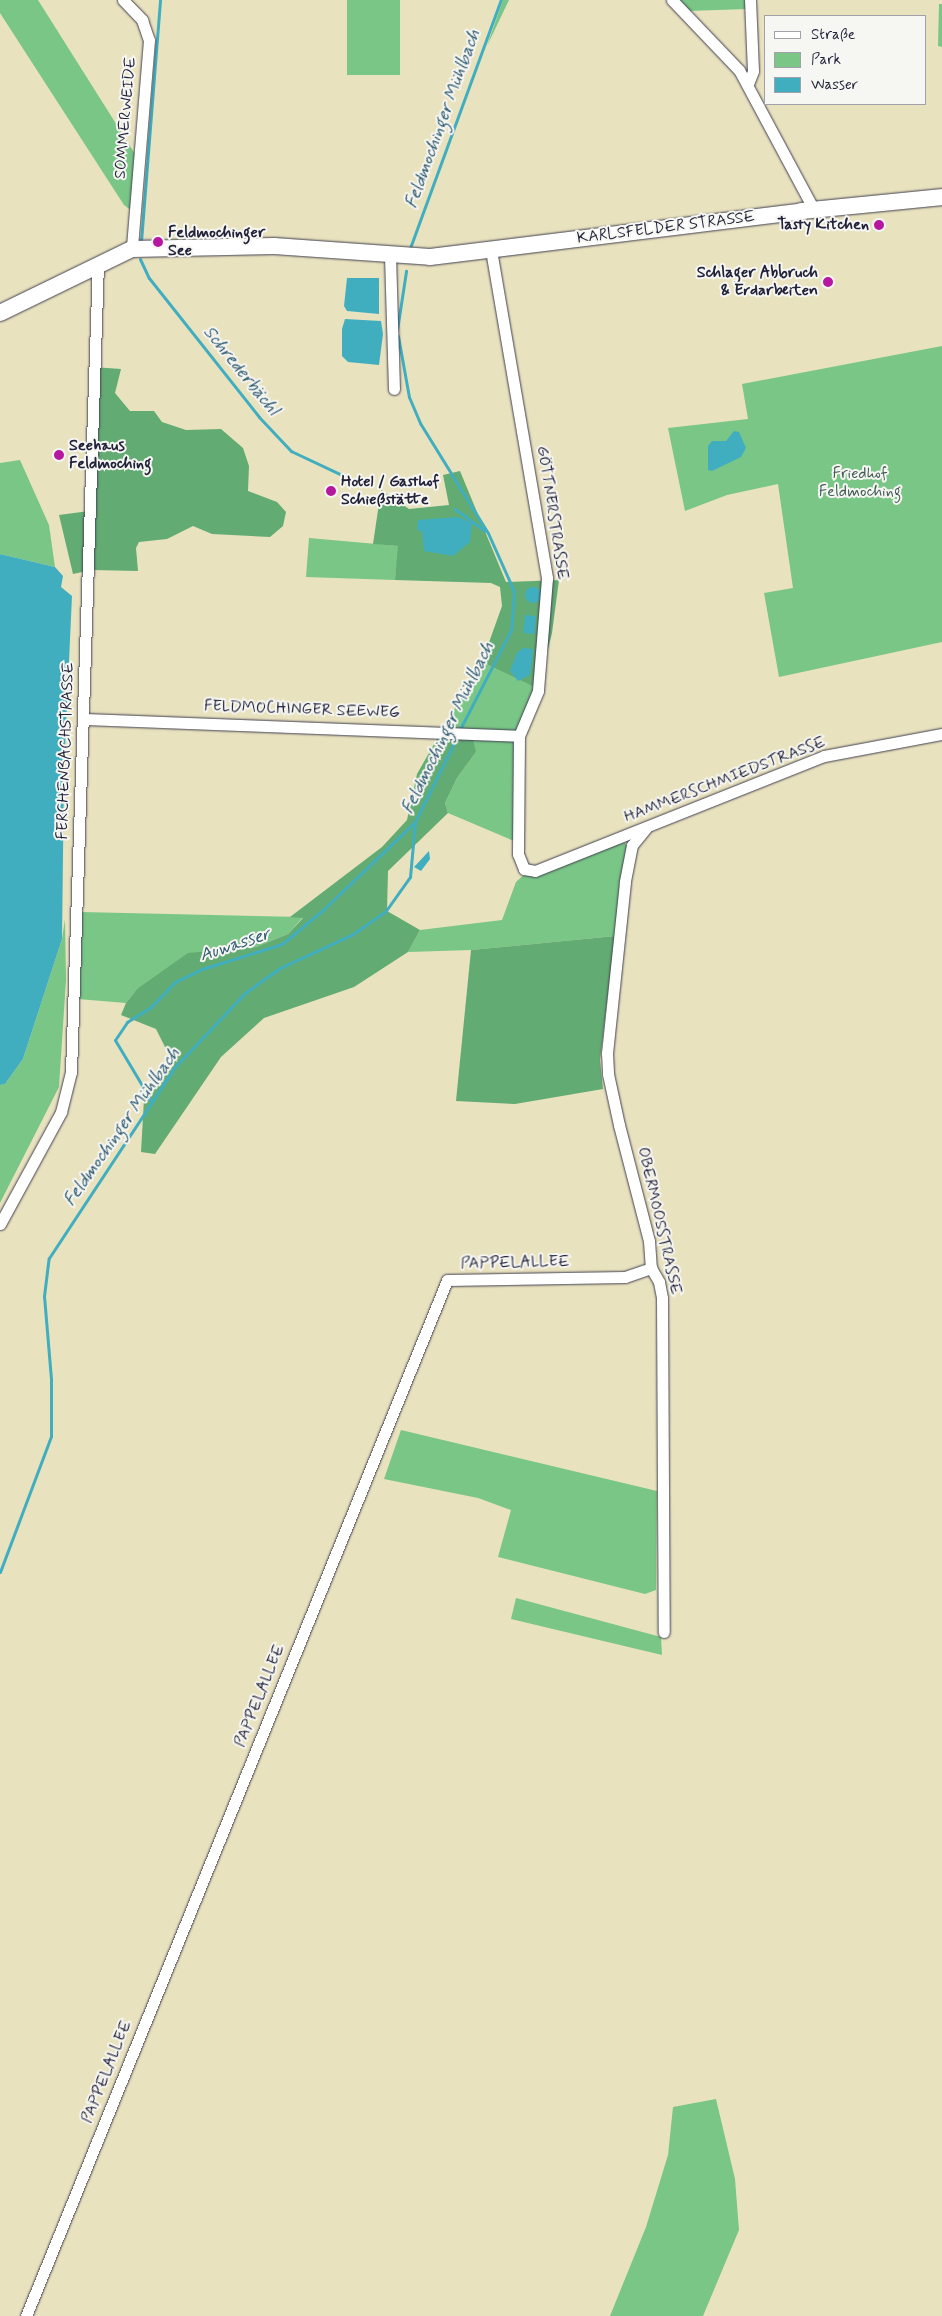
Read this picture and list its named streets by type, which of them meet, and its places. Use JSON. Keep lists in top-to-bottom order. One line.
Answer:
{"streets":{"street":["SOMMERWEIDE","KARLSFELDER STRASSE","GÖTTNERSTRASSE","FELDMOCHINGER SEEWEG","FERCHENBACHSTRASSE","HAMMERSCHMIEDSTRASSE","OBERMOOSSTRASSE","PAPPELALLEE"]},"crossings":[["SOMMERWEIDE","KARLSFELDER STRASSE"],["KARLSFELDER STRASSE","GÖTTNERSTRASSE"],["KARLSFELDER STRASSE","FERCHENBACHSTRASSE"],["GÖTTNERSTRASSE","FELDMOCHINGER SEEWEG"],["GÖTTNERSTRASSE","HAMMERSCHMIEDSTRASSE"],["FELDMOCHINGER SEEWEG","FERCHENBACHSTRASSE"],["HAMMERSCHMIEDSTRASSE","OBERMOOSSTRASSE"],["OBERMOOSSTRASSE","PAPPELALLEE"]],"water":["Feldmochinger Mühlbach","Schrederbächl","Auwasser"],"parks":["Friedhof Feldmoching"],"places":["Tasty Kitchen","Feldmochinger See","Schlager Abbruch & Erdarbeiten","Seehaus Feldmoching","Hotel / Gasthof Schießstätte"],"legend":["Straße","Park","Wasser"]}
